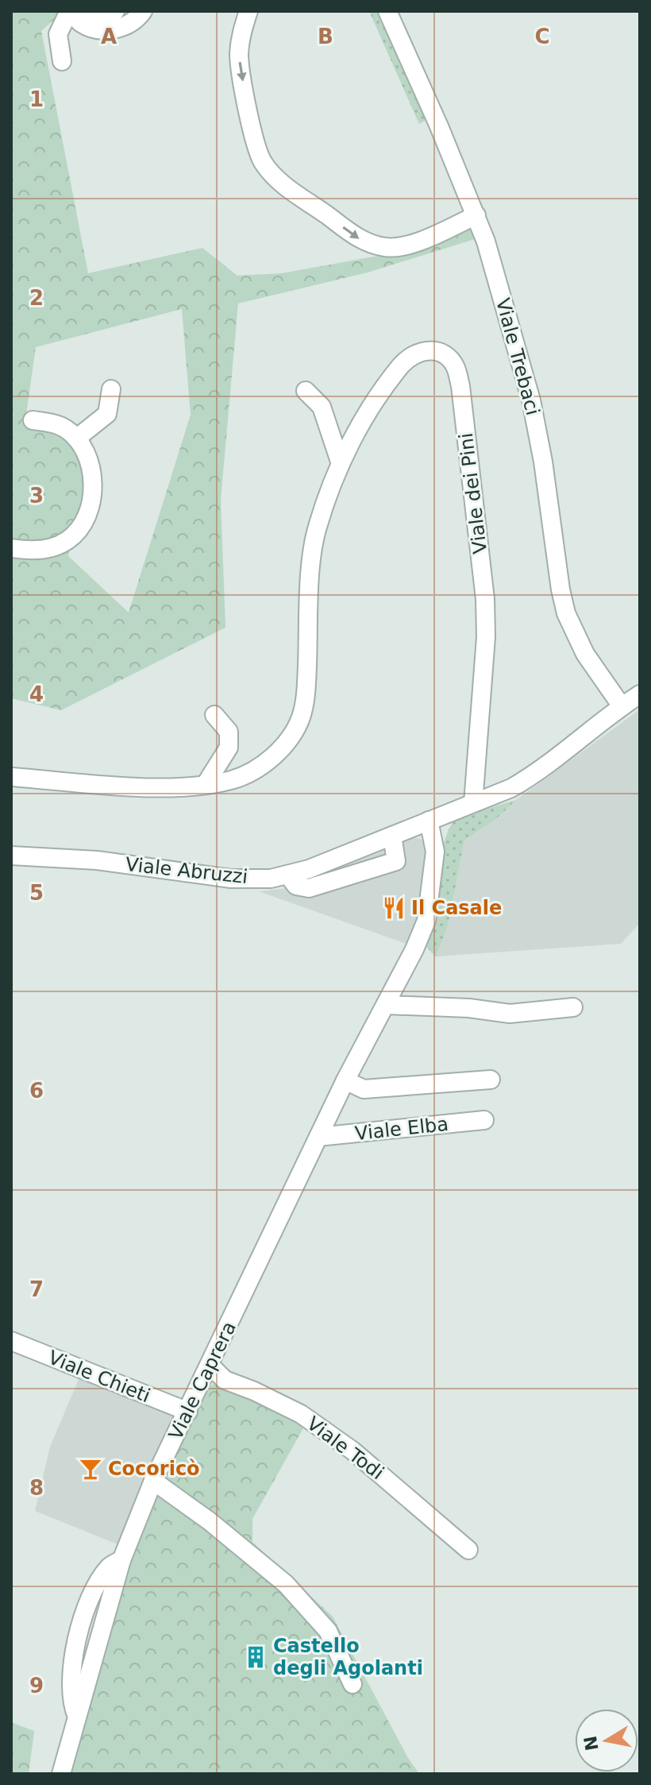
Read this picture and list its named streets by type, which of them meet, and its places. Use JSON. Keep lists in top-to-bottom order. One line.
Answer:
{"streets":{"street":["Viale Trebaci","Viale dei Pini","Viale Abruzzi","Viale Elba","Viale Chieti","Viale Caprera","Viale Todi"]},"crossings":[["Viale Trebaci","Viale Abruzzi"],["Viale dei Pini","Viale Abruzzi"],["Viale Abruzzi","Viale Caprera"],["Viale Elba","Viale Caprera"],["Viale Chieti","Viale Caprera"],["Viale Caprera","Viale Todi"]],"places":{"restaurant":["Il Casale"],"bar":["Cocoricò"],"building":["Castello degli Agolanti"]},"north":"left","grid":{"columns":["A","B","C"],"rows":["1","2","3","4","5","6","7","8","9"]}}
